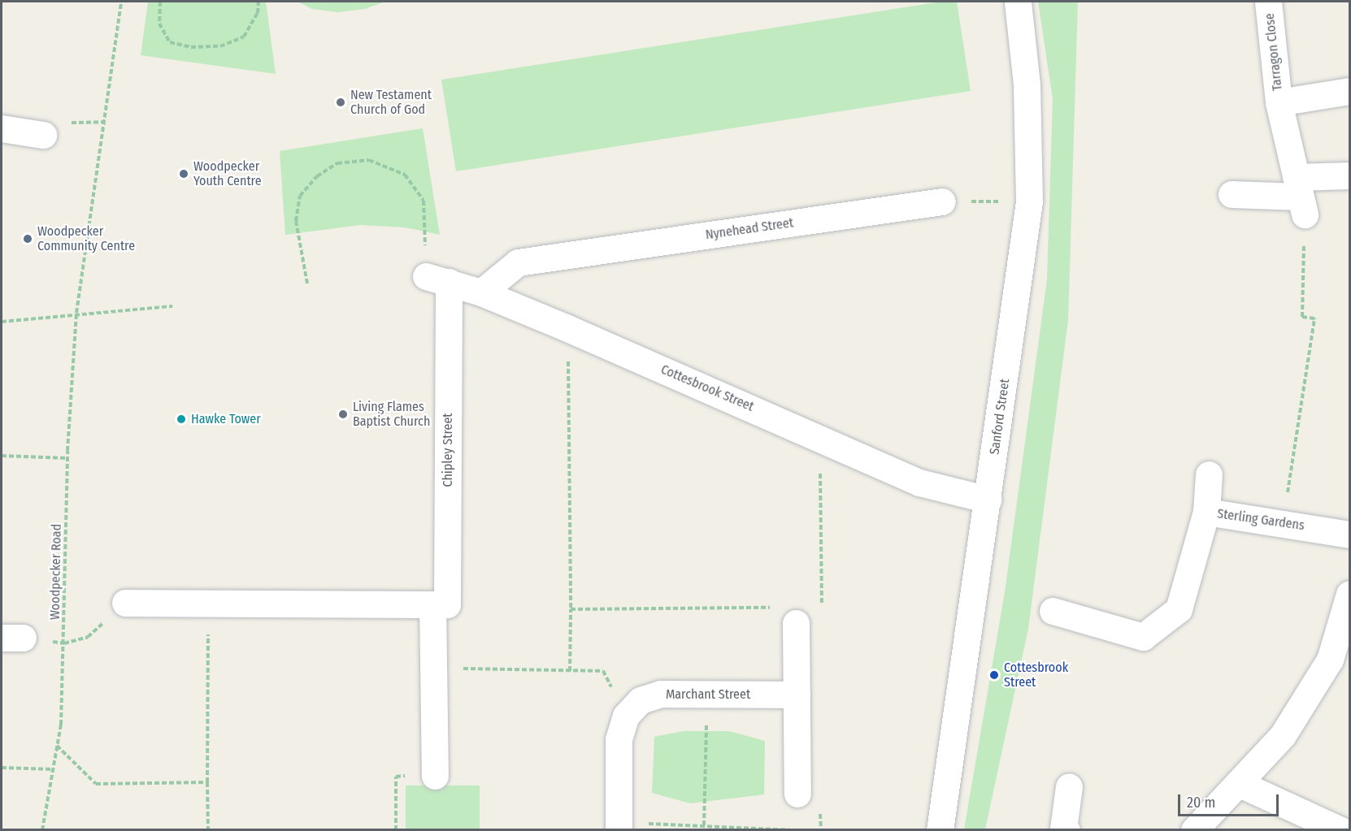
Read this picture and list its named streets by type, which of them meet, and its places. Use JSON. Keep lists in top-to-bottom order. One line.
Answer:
{"streets":{"street":["Tarragon Close","Nynehead Street","Cottesbrook Street","Sanford Street","Chipley Street","Sterling Gardens","Marchant Street"],"path":["Woodpecker Road"]},"crossings":[["Nynehead Street","Cottesbrook Street"],["Cottesbrook Street","Sanford Street"],["Cottesbrook Street","Chipley Street"]],"places":["New Testament Church of God","Woodpecker Youth Centre","Woodpecker Community Centre","Living Flames Baptist Church","Hawke Tower","Cottesbrook Street"],"scale_bar":"20 m"}
